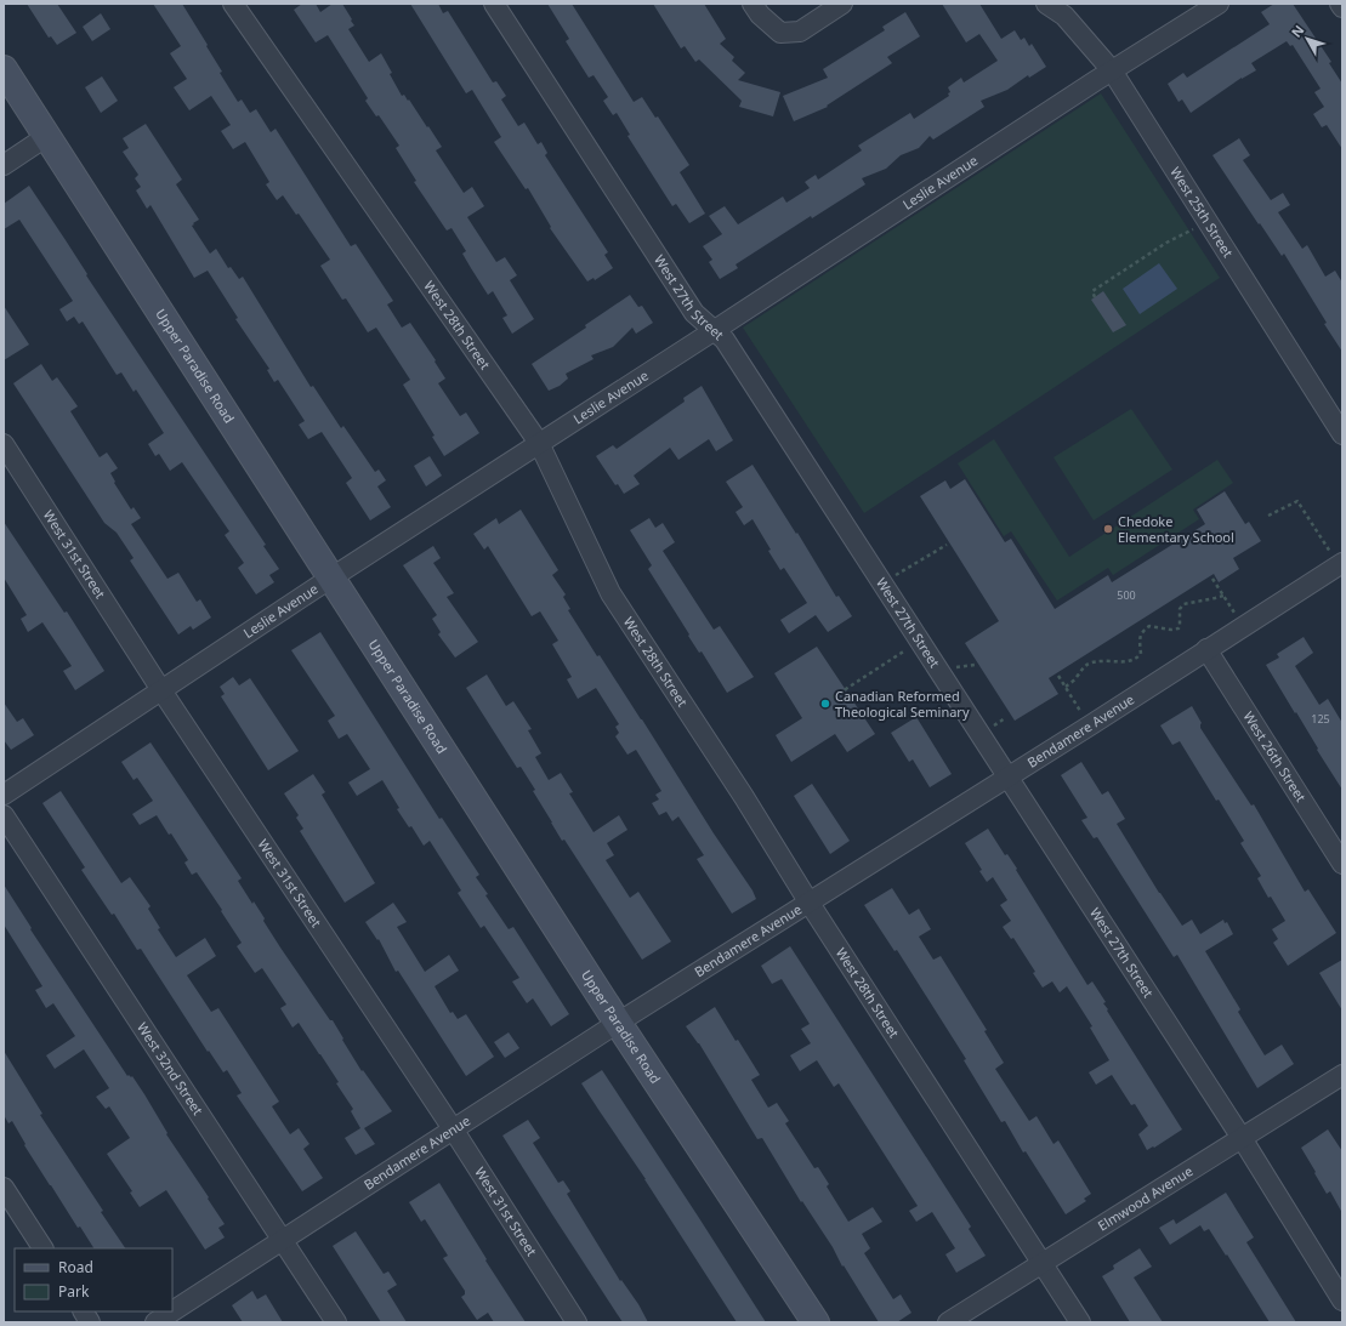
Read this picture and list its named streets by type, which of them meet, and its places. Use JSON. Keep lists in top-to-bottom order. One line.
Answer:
{"streets":{"street":["Leslie Avenue","West 25th Street","West 27th Street","West 28th Street","Upper Paradise Road","West 31st Street","Bendamere Avenue","West 26th Street","West 32nd Street","Elmwood Avenue"]},"crossings":[["Leslie Avenue","West 25th Street"],["Leslie Avenue","West 27th Street"],["Leslie Avenue","West 28th Street"],["Leslie Avenue","Upper Paradise Road"],["Leslie Avenue","West 31st Street"],["West 27th Street","Bendamere Avenue"],["West 27th Street","Elmwood Avenue"],["West 28th Street","Bendamere Avenue"],["West 28th Street","Elmwood Avenue"],["Upper Paradise Road","Bendamere Avenue"],["West 31st Street","Bendamere Avenue"],["Bendamere Avenue","West 26th Street"],["Bendamere Avenue","West 32nd Street"]],"places":["Chedoke Elementary School","Canadian Reformed Theological Seminary"],"house_numbers":["500","125"],"legend":["Road","Park"],"north":"top left"}
